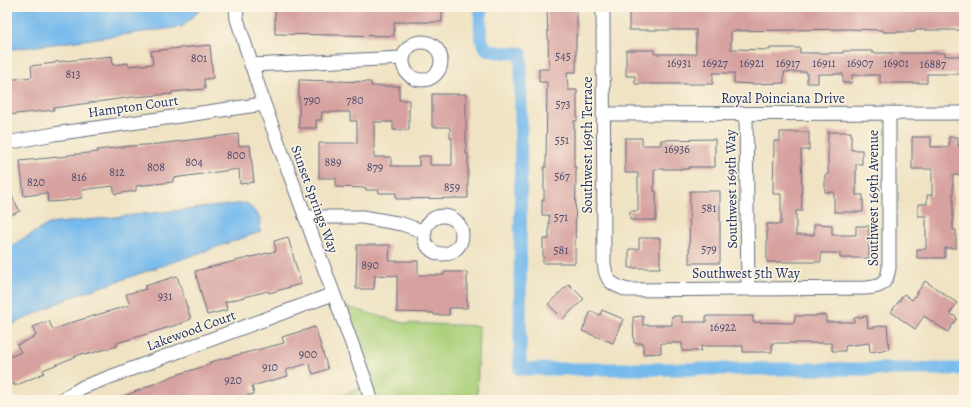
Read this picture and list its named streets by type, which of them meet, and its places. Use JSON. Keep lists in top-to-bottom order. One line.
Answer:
{"streets":{"street":["Royal Poinciana Drive","Hampton Court","Southwest 169th Terrace","Southwest 169th Way","Southwest 169th Avenue","Sunset Springs Way","Southwest 5th Way","Lakewood Court"]},"crossings":[["Royal Poinciana Drive","Southwest 169th Terrace"],["Royal Poinciana Drive","Southwest 169th Way"],["Royal Poinciana Drive","Southwest 169th Avenue"],["Hampton Court","Sunset Springs Way"],["Southwest 169th Terrace","Southwest 5th Way"],["Southwest 169th Way","Southwest 5th Way"],["Southwest 169th Avenue","Southwest 5th Way"],["Sunset Springs Way","Lakewood Court"]],"house_numbers":["545","801","16931","16927","16921","16917","16911","16907","16901","16887","813","790","780","573","551","16936","800","804","889","808","879","812","567","816","820","859","581","571","579","581","890","931","16922","900","910","920"]}
